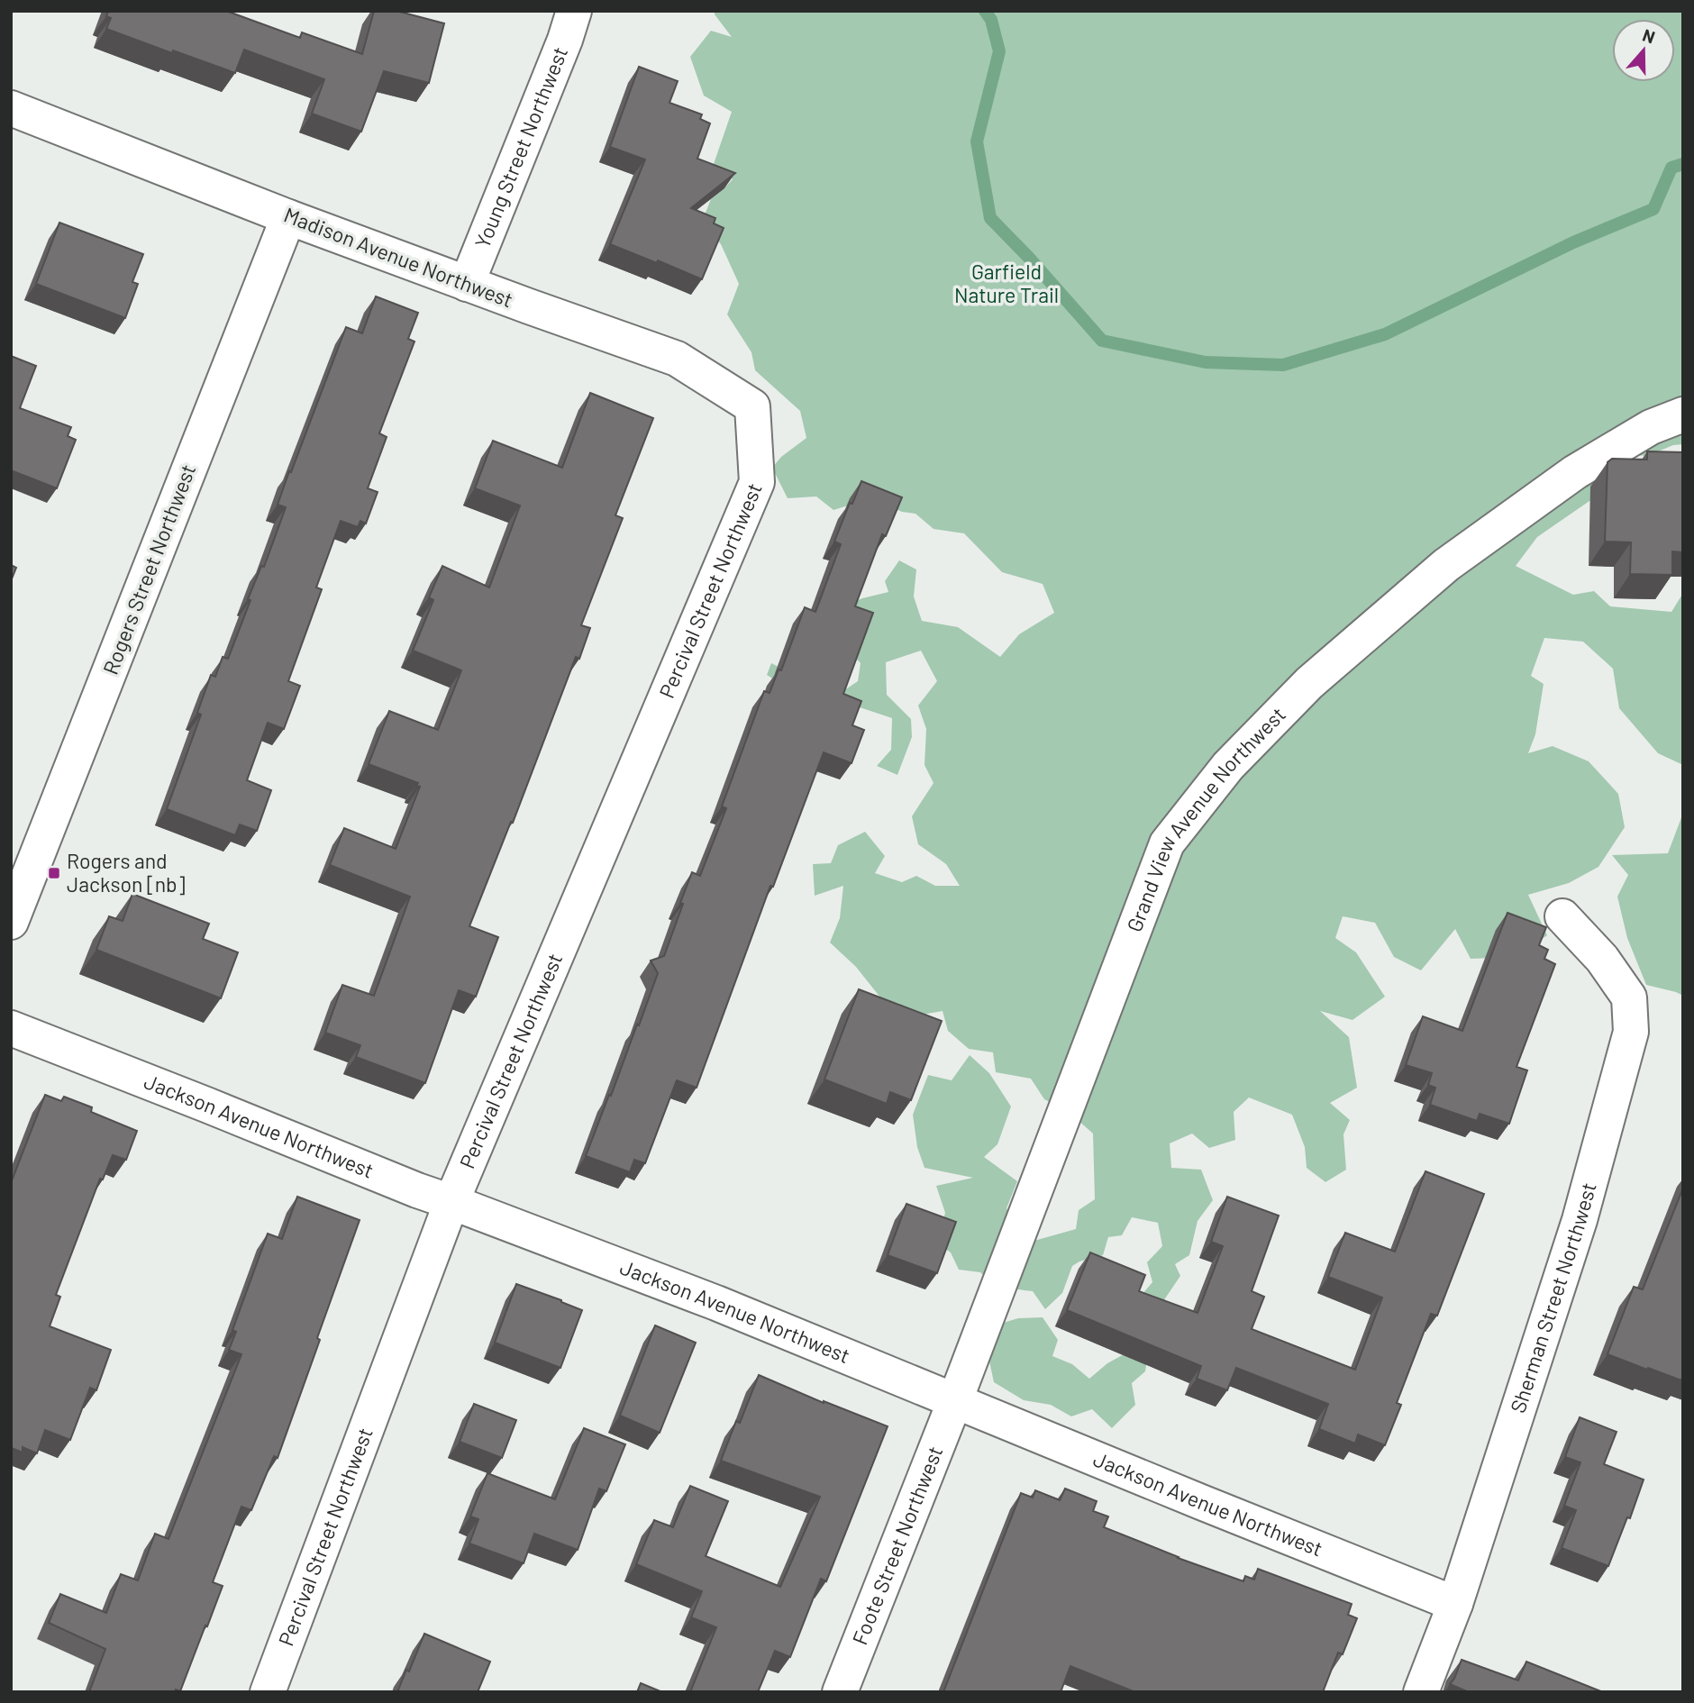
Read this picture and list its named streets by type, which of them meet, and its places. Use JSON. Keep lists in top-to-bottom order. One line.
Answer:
{"streets":{"street":["Young Street Northwest","Madison Avenue Northwest","Rogers Street Northwest","Percival Street Northwest","Grand View Avenue Northwest","Jackson Avenue Northwest","Sherman Street Northwest","Foote Street Northwest"]},"crossings":[["Young Street Northwest","Madison Avenue Northwest"],["Madison Avenue Northwest","Rogers Street Northwest"],["Madison Avenue Northwest","Percival Street Northwest"],["Percival Street Northwest","Jackson Avenue Northwest"],["Grand View Avenue Northwest","Jackson Avenue Northwest"],["Grand View Avenue Northwest","Foote Street Northwest"],["Jackson Avenue Northwest","Sherman Street Northwest"],["Jackson Avenue Northwest","Foote Street Northwest"]],"parks":["Garfield Nature Trail"],"places":{"transit":["Rogers and Jackson [nb]"]},"north":"top"}
